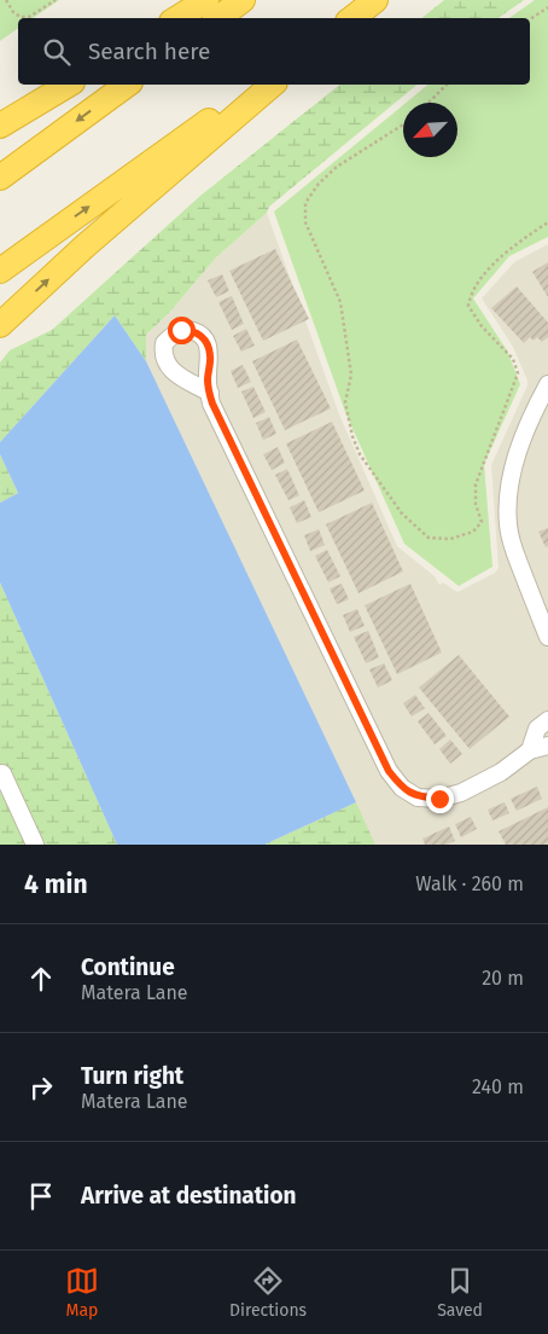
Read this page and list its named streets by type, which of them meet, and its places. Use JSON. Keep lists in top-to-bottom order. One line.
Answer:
{"north":"bottom left","page":{"search":"Search here","heading":["4 min","Walk · 260 m"],"list":[["Continue","Matera Lane","20 m"],["Turn right","Matera Lane","240 m"],"Arrive at destination"],"nav":["Map","Directions","Saved"]}}
